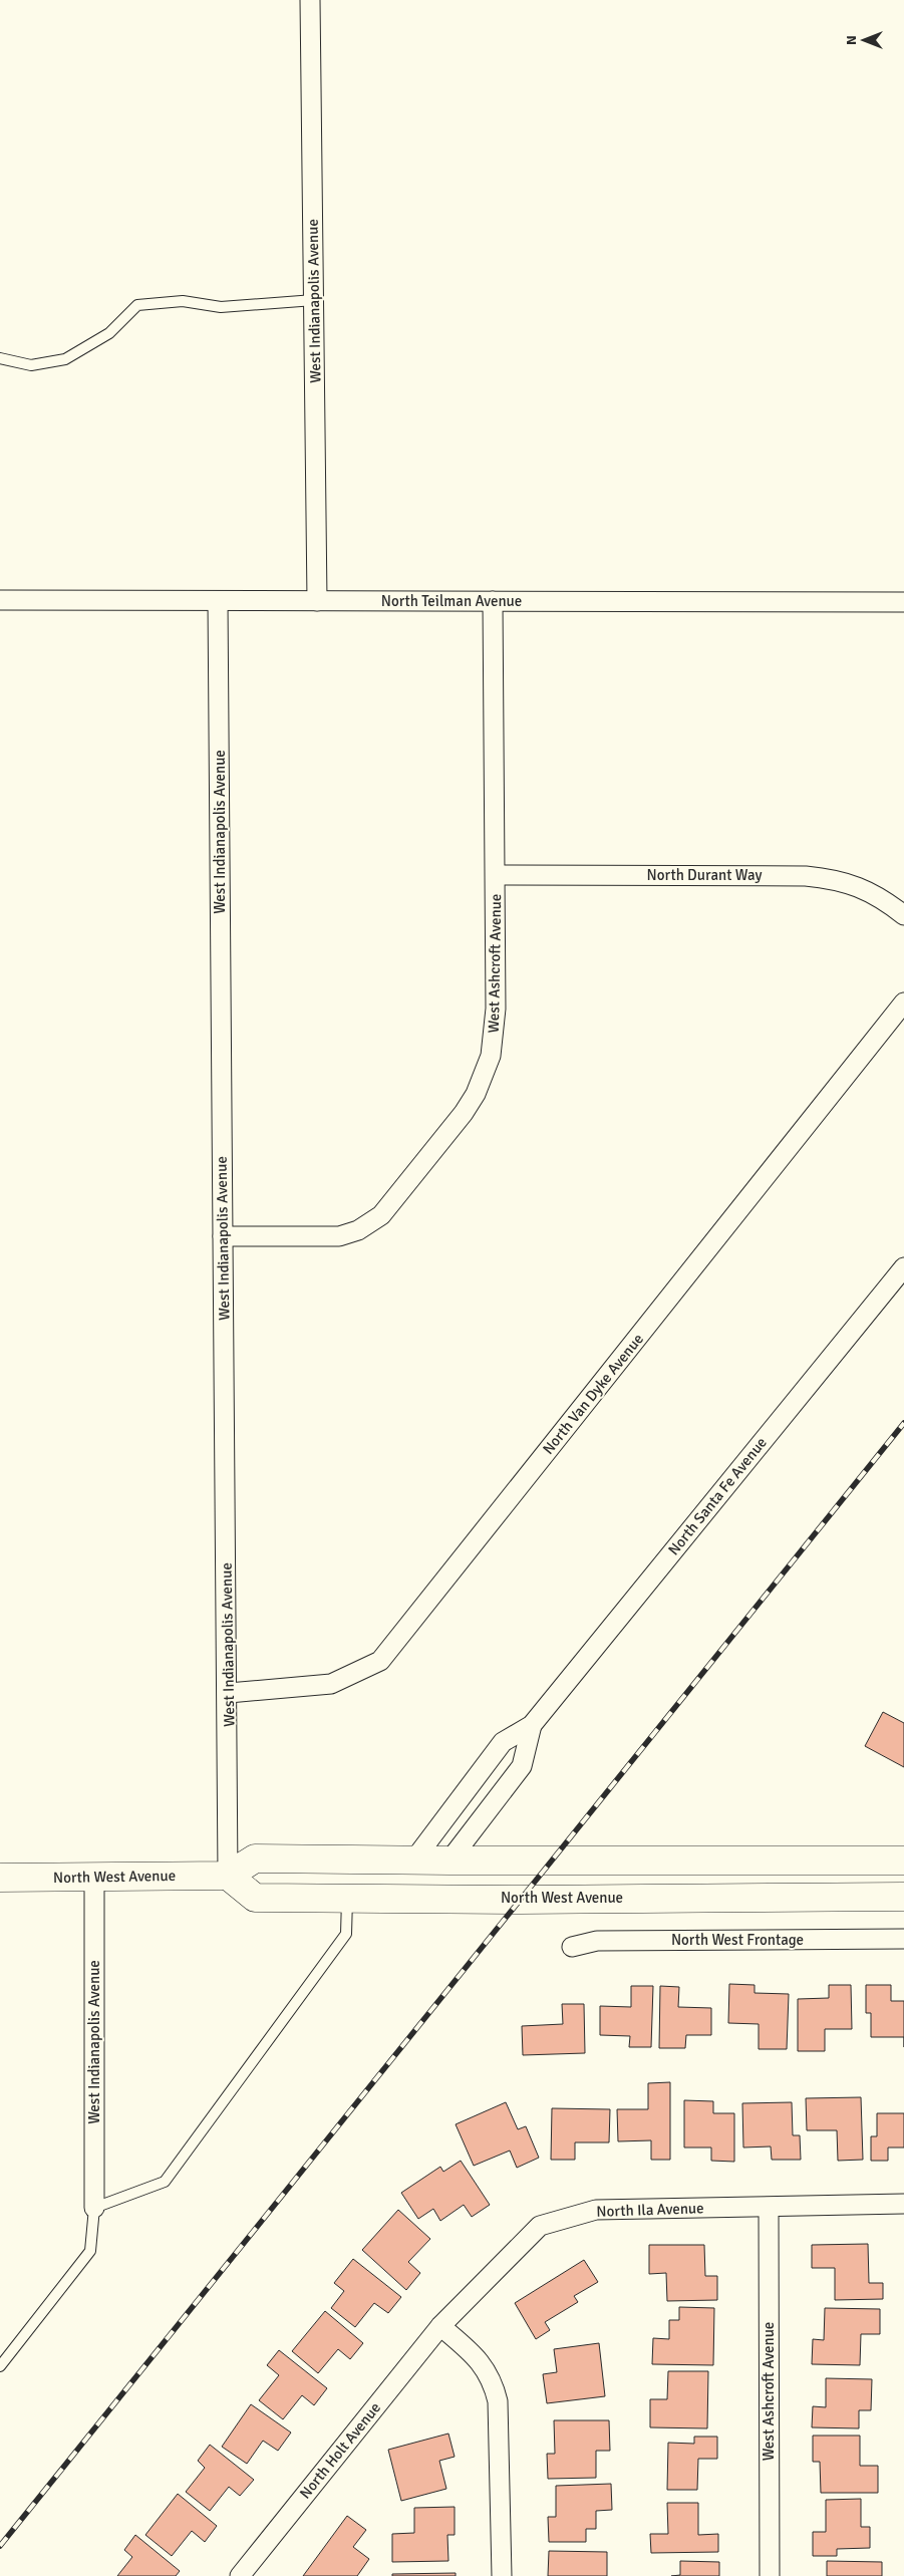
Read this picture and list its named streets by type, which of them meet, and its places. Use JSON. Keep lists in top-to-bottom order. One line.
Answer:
{"streets":{"main road":["North West Avenue"],"street":["West Indianapolis Avenue","North Teilman Avenue","North Durant Way","West Ashcroft Avenue","North Van Dyke Avenue","North Santa Fe Avenue","North West Frontage","North Ila Avenue","North Holt Avenue"]},"crossings":[["West Indianapolis Avenue","North Teilman Avenue"],["West Indianapolis Avenue","West Ashcroft Avenue"],["West Indianapolis Avenue","North Van Dyke Avenue"],["West Indianapolis Avenue","North West Avenue"],["North Teilman Avenue","West Ashcroft Avenue"],["North Durant Way","West Ashcroft Avenue"],["West Ashcroft Avenue","North Ila Avenue"],["North Ila Avenue","North Holt Avenue"]],"north":"left"}
